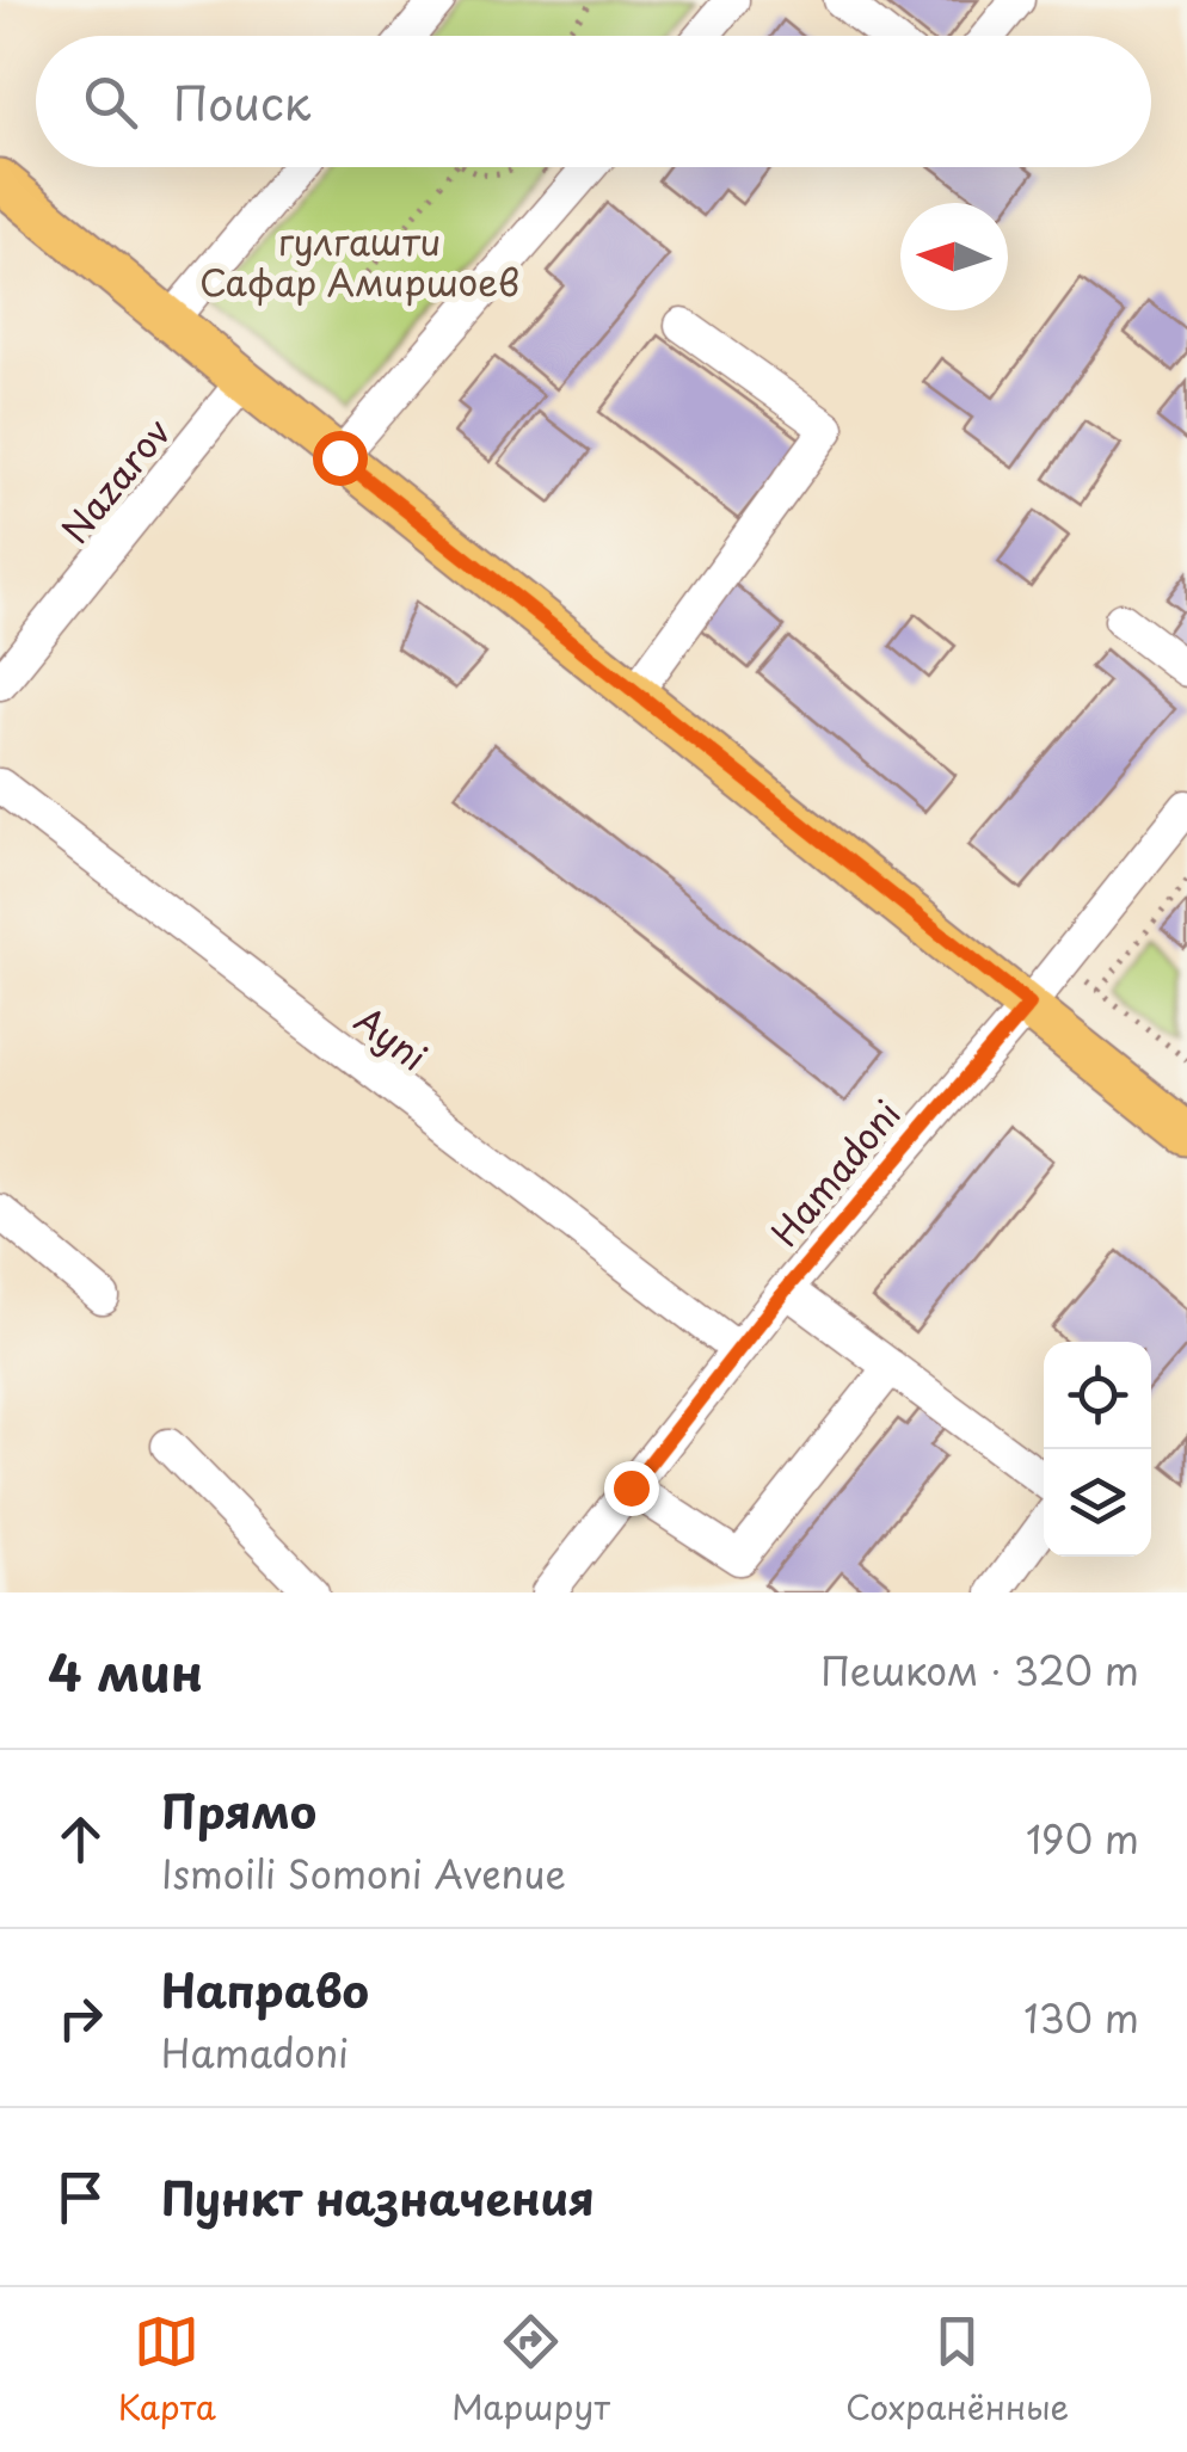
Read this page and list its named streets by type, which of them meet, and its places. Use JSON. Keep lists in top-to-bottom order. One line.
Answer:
{"streets":{"street":["Nazarov","Ayni","Hamadoni"]},"crossings":[["Ayni","Hamadoni"]],"parks":["гулгашти Сафар Амиршоев"],"north":"left","page":{"search":"Поиск","heading":["4 мин","Пешком · 320 m"],"list":[["Прямо","Ismoili Somoni Avenue","190 m"],["Направо","Hamadoni","130 m"],"Пункт назначения"],"nav":["Карта","Маршрут","Сохранённые"]}}
